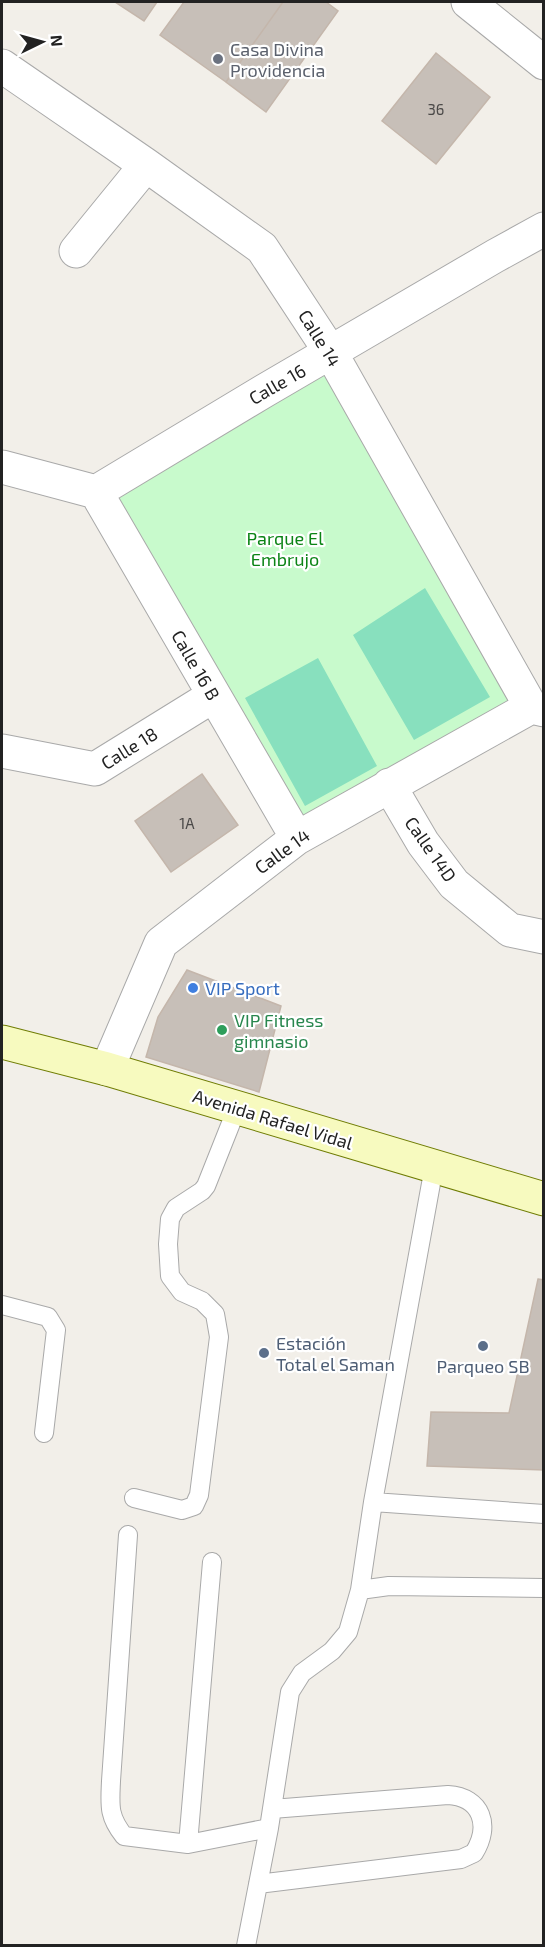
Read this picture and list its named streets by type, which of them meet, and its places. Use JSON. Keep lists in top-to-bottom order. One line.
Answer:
{"streets":{"main road":["Avenida Rafael Vidal"],"street":["Calle 14","Calle 16","Calle 16 B","Calle 18","Calle 14D"]},"crossings":[["Calle 14","Calle 16"],["Calle 14","Calle 16 B"],["Calle 14","Calle 14D"],["Calle 14","Avenida Rafael Vidal"],["Calle 16","Calle 16 B"],["Calle 16 B","Calle 18"]],"parks":["Parque El Embrujo"],"places":["Casa Divina Providencia","VIP Sport","VIP Fitness gimnasio","Parqueo SB","Estación Total el Saman"],"house_numbers":["36","1A"],"north":"right"}
